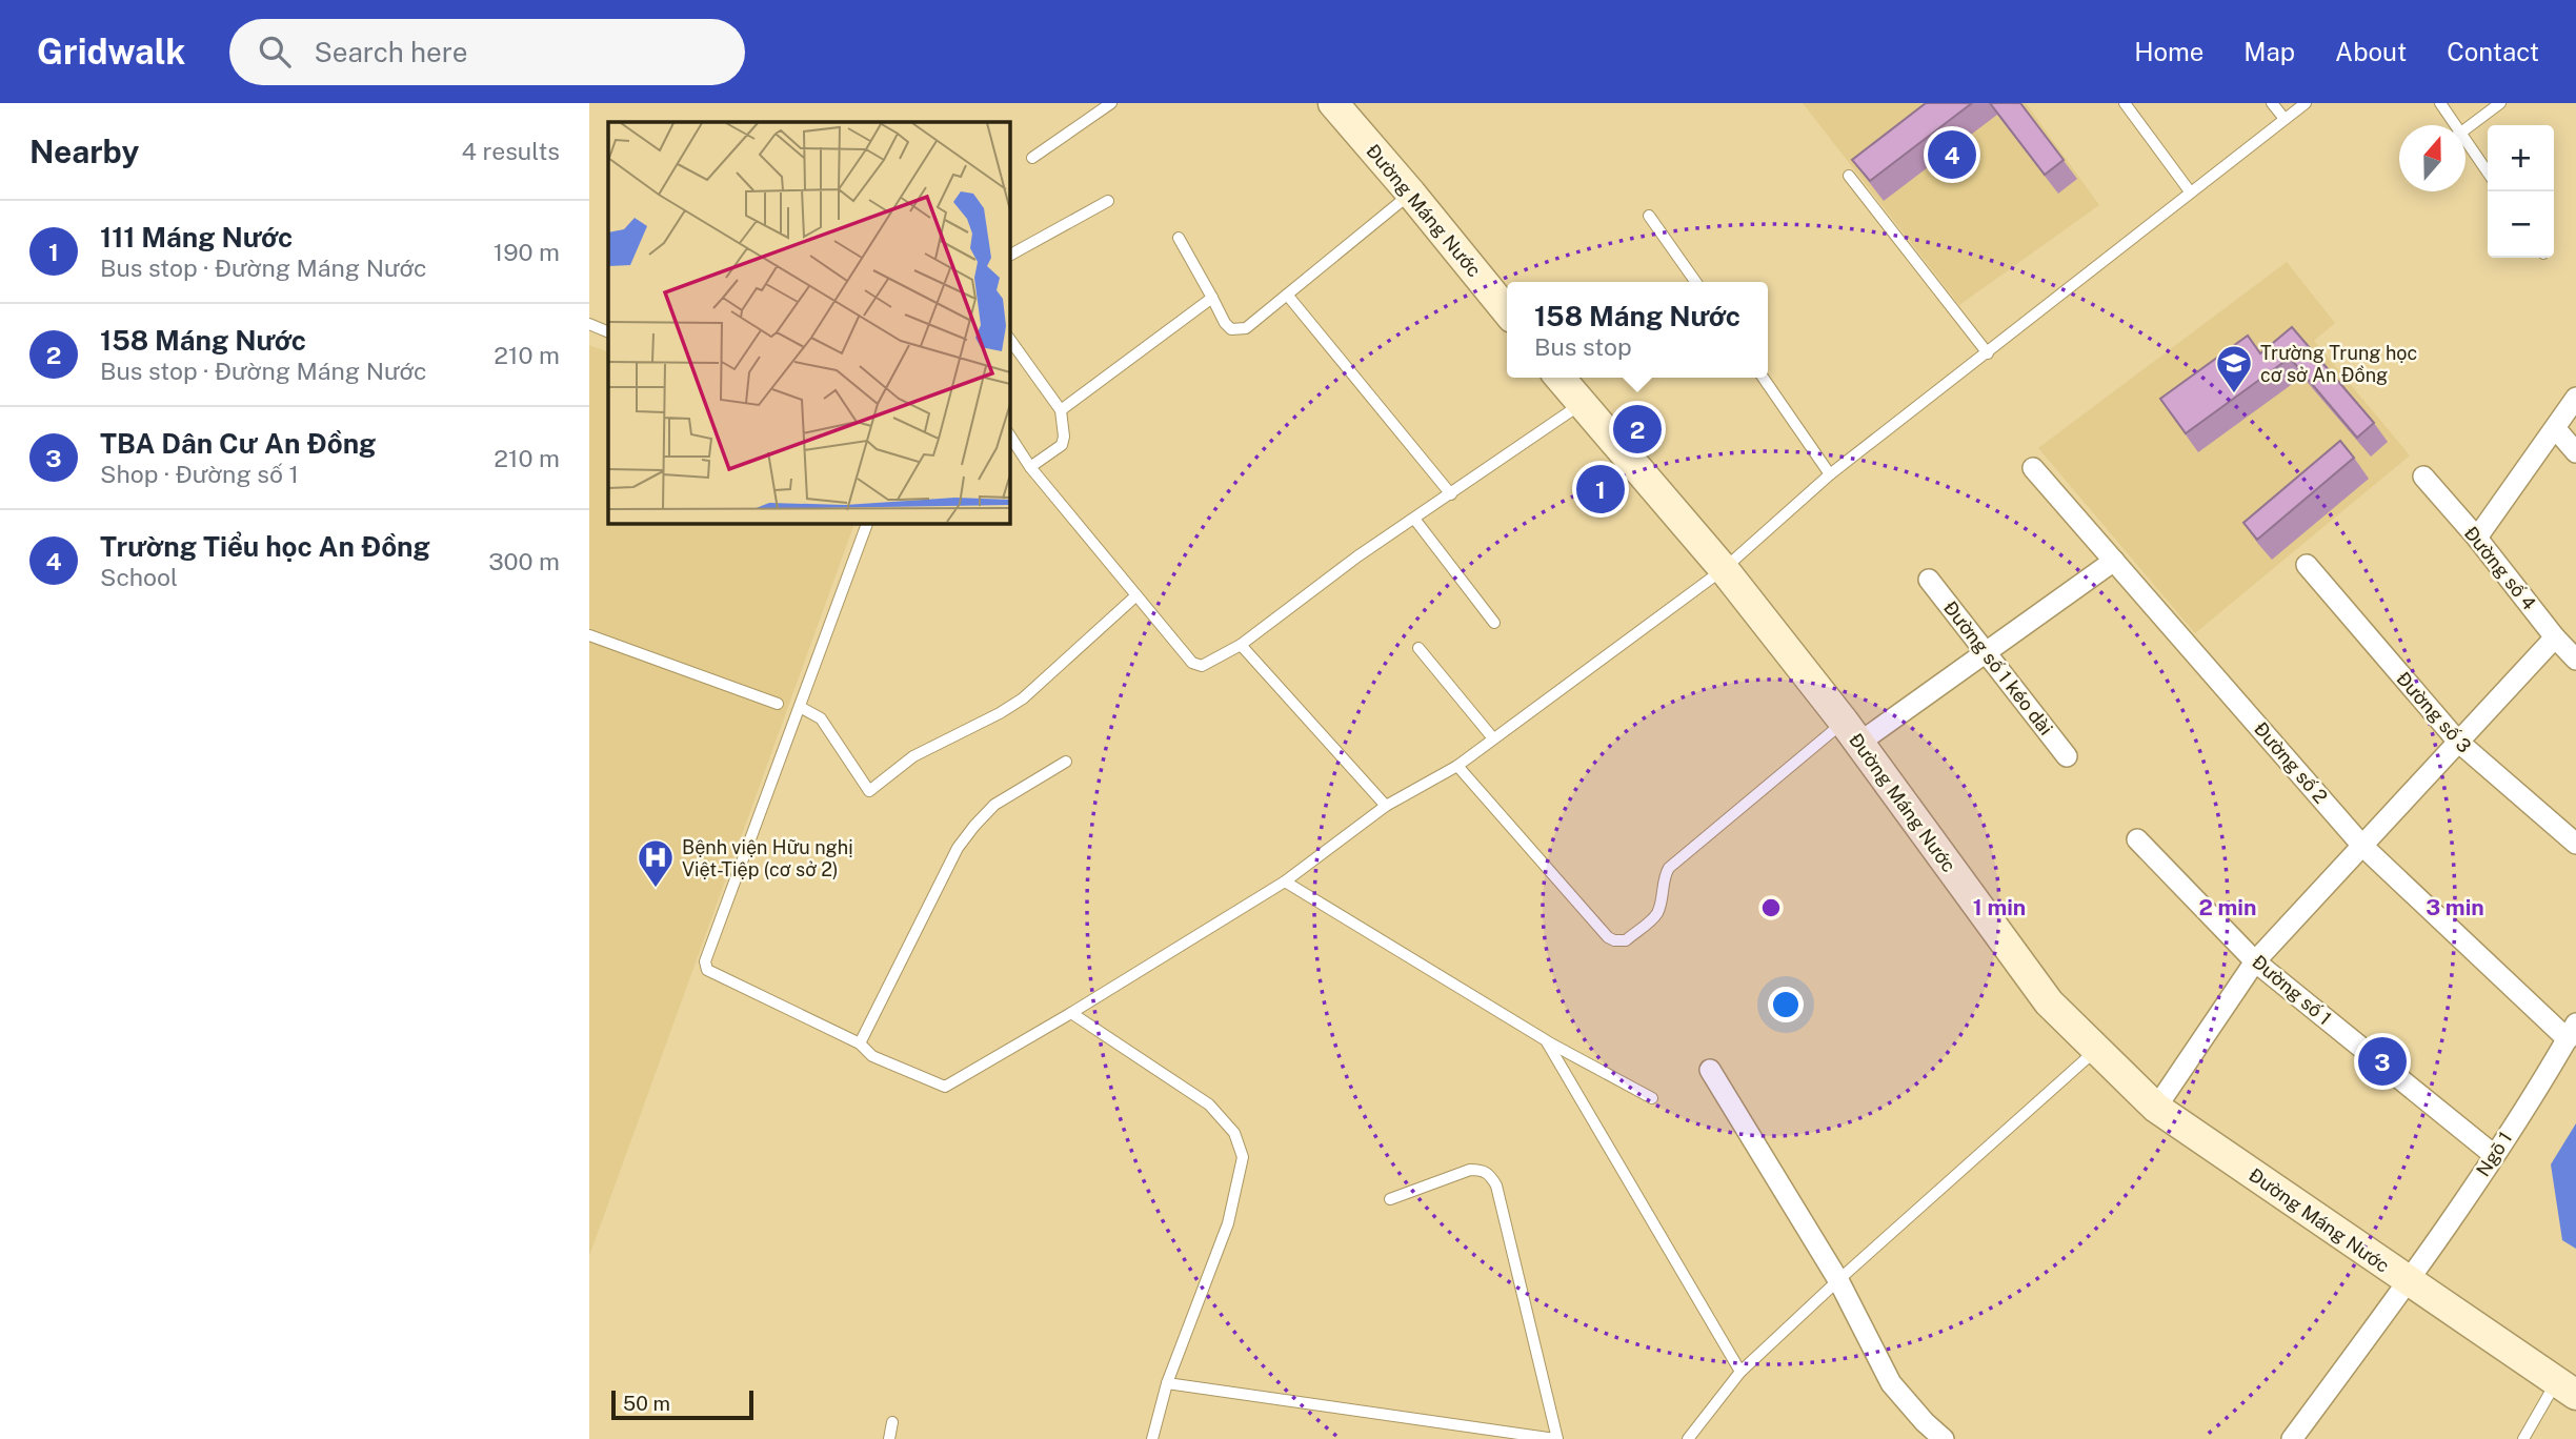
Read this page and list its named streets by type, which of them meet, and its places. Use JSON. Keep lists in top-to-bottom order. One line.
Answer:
{"streets":{"main road":["Đường Máng Nước"],"street":["Đường số 4","Đường số 1 kéo dài","Đường số 3","Đường số 2","Đường số 1","Ngõ 1"]},"crossings":[["Đường Máng Nước","Ngõ 1"],["Đường số 2","Ngõ 1"],["Đường số 1","Ngõ 1"]],"places":{"school or university":["Trường Trung học cơ sở An Đồng"],"hospital":["Bệnh viện Hữu nghị Việt-Tiệp (cơ sở 2)"]},"scale_bar":"50 m","north":"top","page":{"header":"Gridwalk","search":"Search here","nav":["Home","Map","About","Contact"],"heading":["Nearby","4 results"],"map_buttons":["+","−"],"pins":["4","2","1","3"],"list":[{"mark":"1","name":"111 Máng Nước","note":"Bus stop · Đường Máng Nước","value":"190 m"},{"mark":"2","name":"158 Máng Nước","note":"Bus stop · Đường Máng Nước","value":"210 m"},{"mark":"3","name":"TBA Dân Cư An Đồng","note":"Shop · Đường số 1","value":"210 m"},{"mark":"4","name":"Trường Tiểu học An Đồng","note":"School","value":"300 m"}],"popup":["158 Máng Nước","Bus stop"],"scale":"50 m"},"rings":["1 min","2 min","3 min"]}
